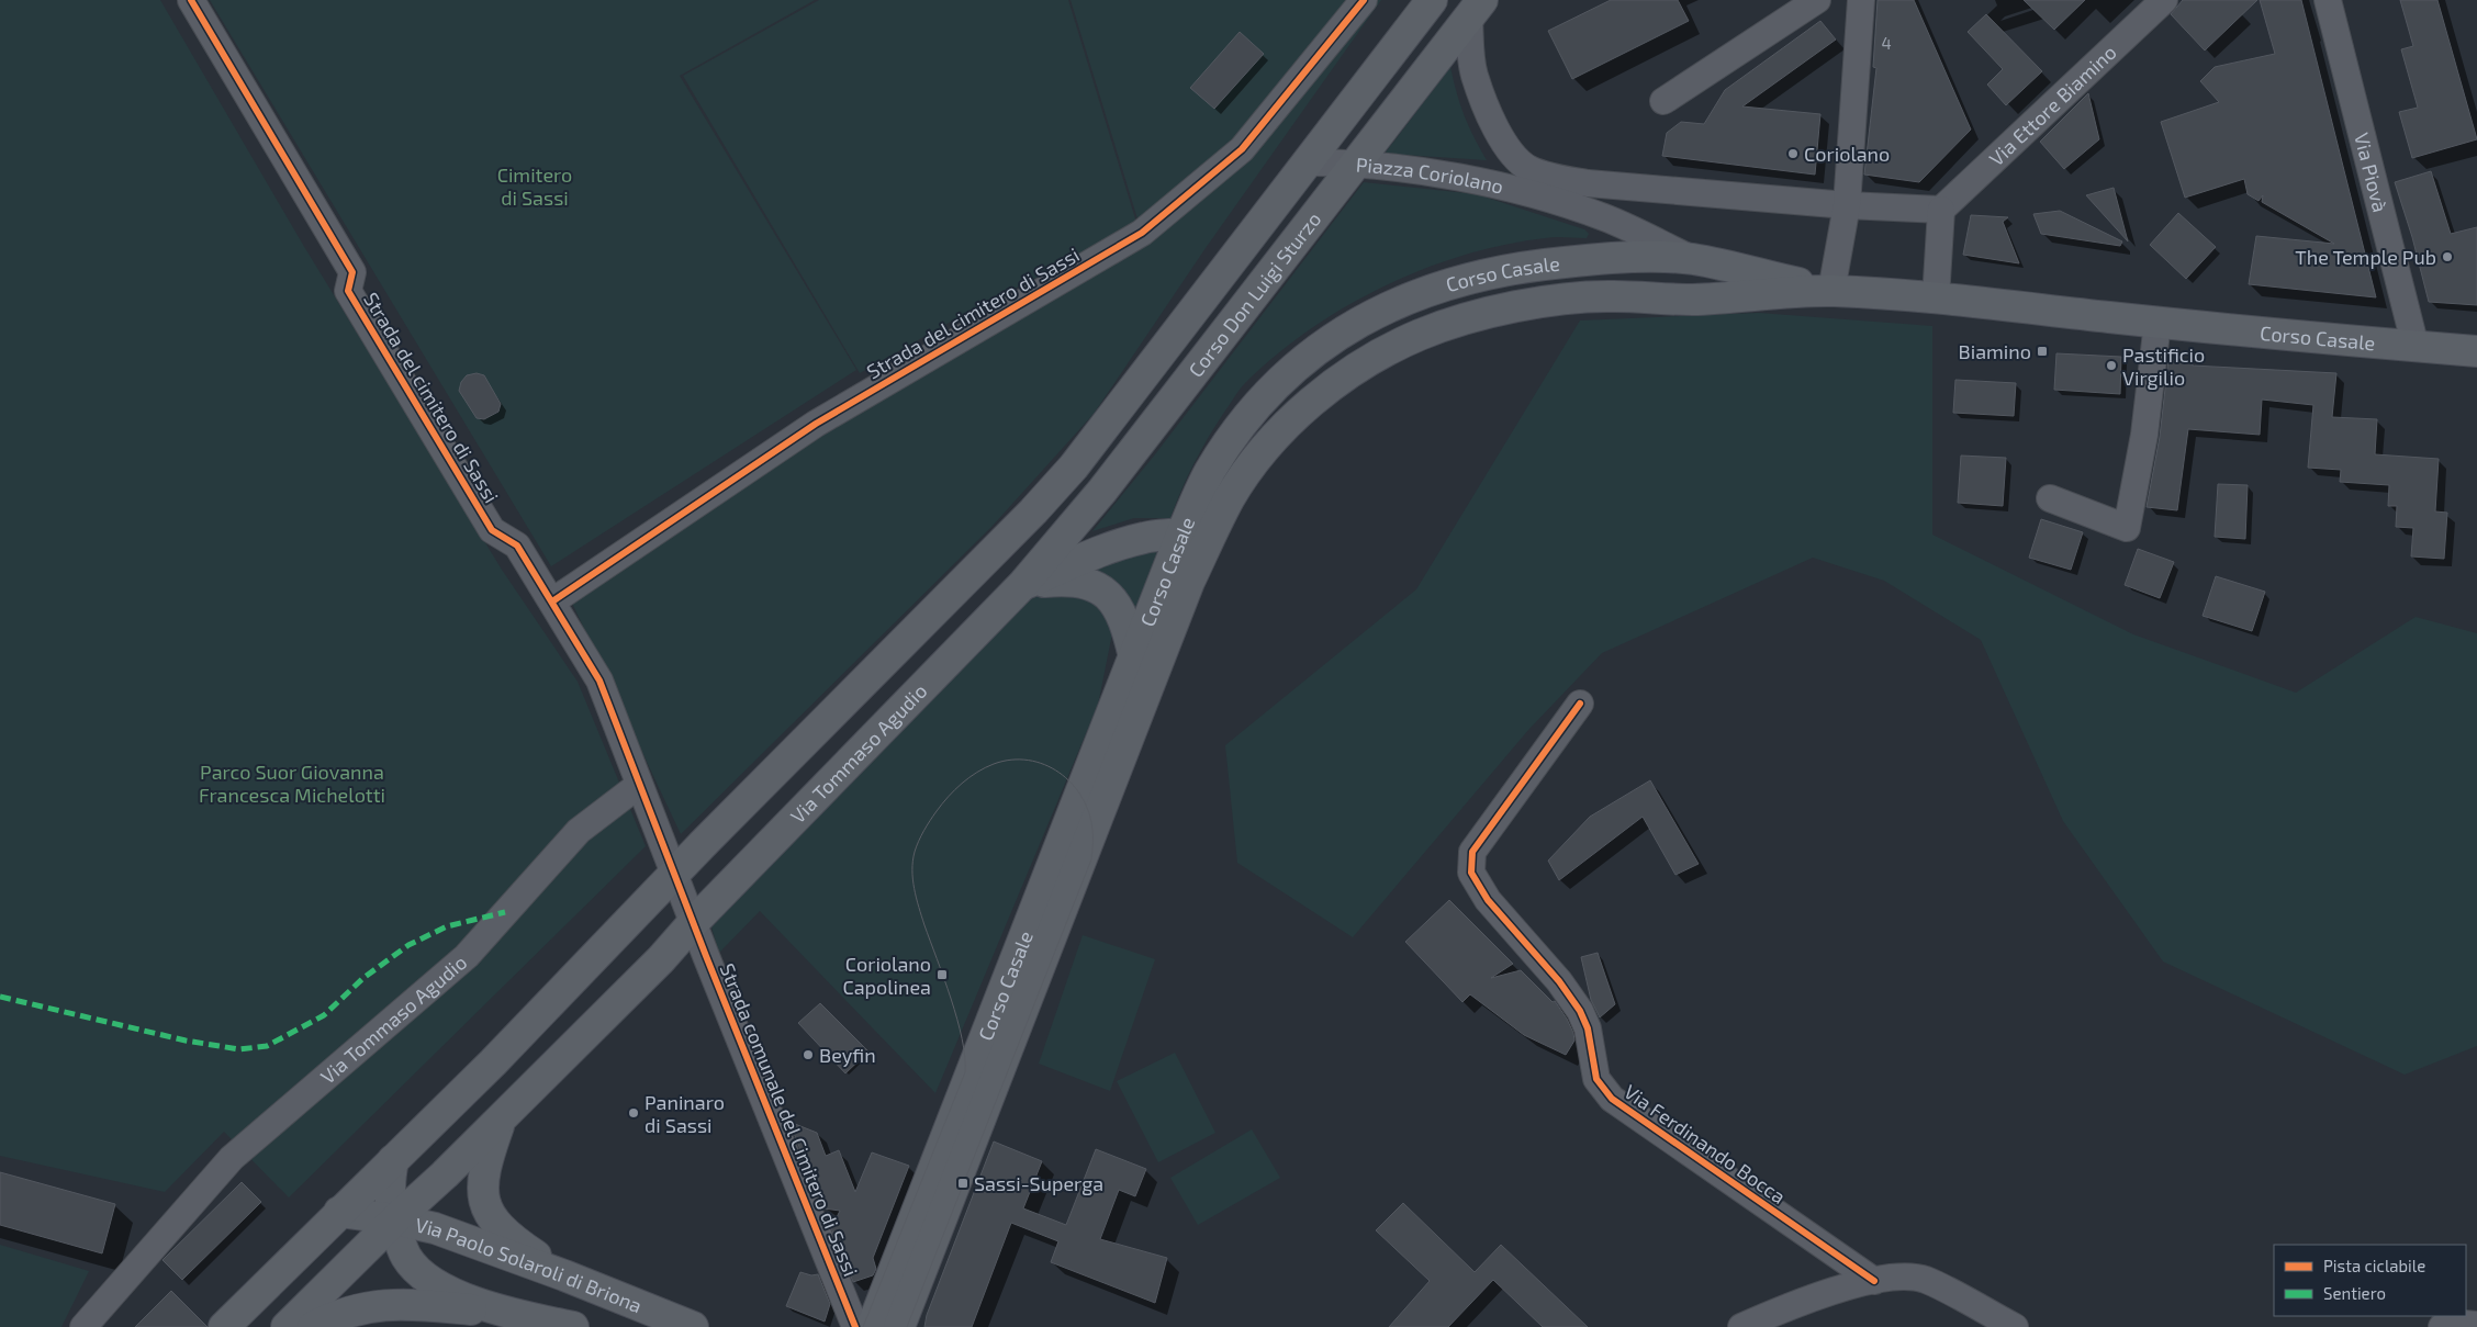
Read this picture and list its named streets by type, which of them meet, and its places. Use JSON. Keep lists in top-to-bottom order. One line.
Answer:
{"streets":{"main road":["Corso Casale","Corso Don Luigi Sturzo","Via Tommaso Agudio","Via Paolo Solaroli di Briona"],"street":["Via Ettore Biamino","Via Piovà","Piazza Coriolano","Strada del cimitero di Sassi","Strada comunale del Cimitero di Sassi","Via Ferdinando Bocca"]},"crossings":[["Via Piovà","Corso Casale"],["Piazza Coriolano","Corso Casale"],["Piazza Coriolano","Corso Don Luigi Sturzo"],["Corso Don Luigi Sturzo","Via Tommaso Agudio"],["Strada del cimitero di Sassi","Via Tommaso Agudio"],["Via Tommaso Agudio","Strada comunale del Cimitero di Sassi"],["Via Tommaso Agudio","Via Paolo Solaroli di Briona"]],"parks":["Cimitero di Sassi","Parco Suor Giovanna Francesca Michelotti"],"places":{"other":["Coriolano","The Temple Pub","Pastificio Virgilio","Beyfin","Paninaro di Sassi"],"transit":["Biamino","Coriolano Capolinea","Sassi-Superga"]},"house_numbers":["4"],"legend":["Pista ciclabile","Sentiero"]}
